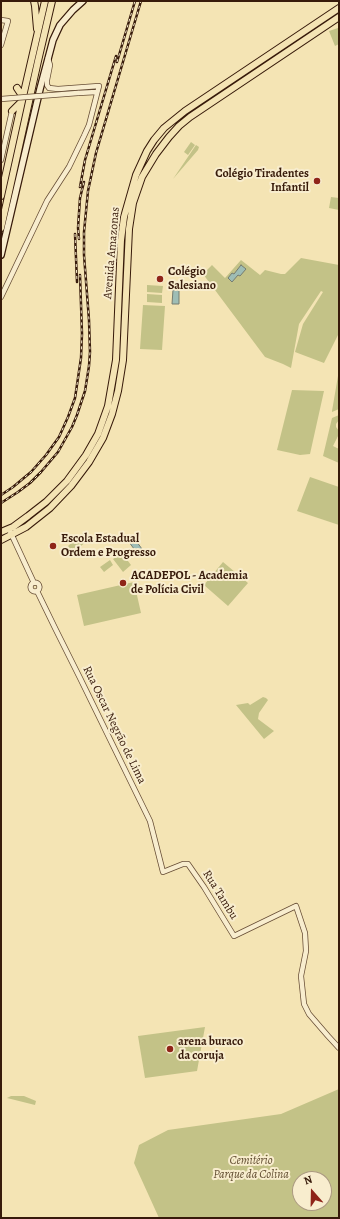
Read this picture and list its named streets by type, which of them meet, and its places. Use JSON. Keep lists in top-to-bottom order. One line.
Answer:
{"streets":{"main road":["Avenida Amazonas"],"street":["Rua Oscar Negrão de Lima","Rua Tambu"]},"crossings":[["Avenida Amazonas","Rua Oscar Negrão de Lima"],["Rua Oscar Negrão de Lima","Rua Tambu"]],"parks":["Cemitério Parque da Colina"],"places":["Colégio Tiradentes Infantil","Colégio Salesiano","Escola Estadual Ordem e Progresso","ACADEPOL - Academia de Polícia Civil","arena buraco da coruja"],"north":"top"}
